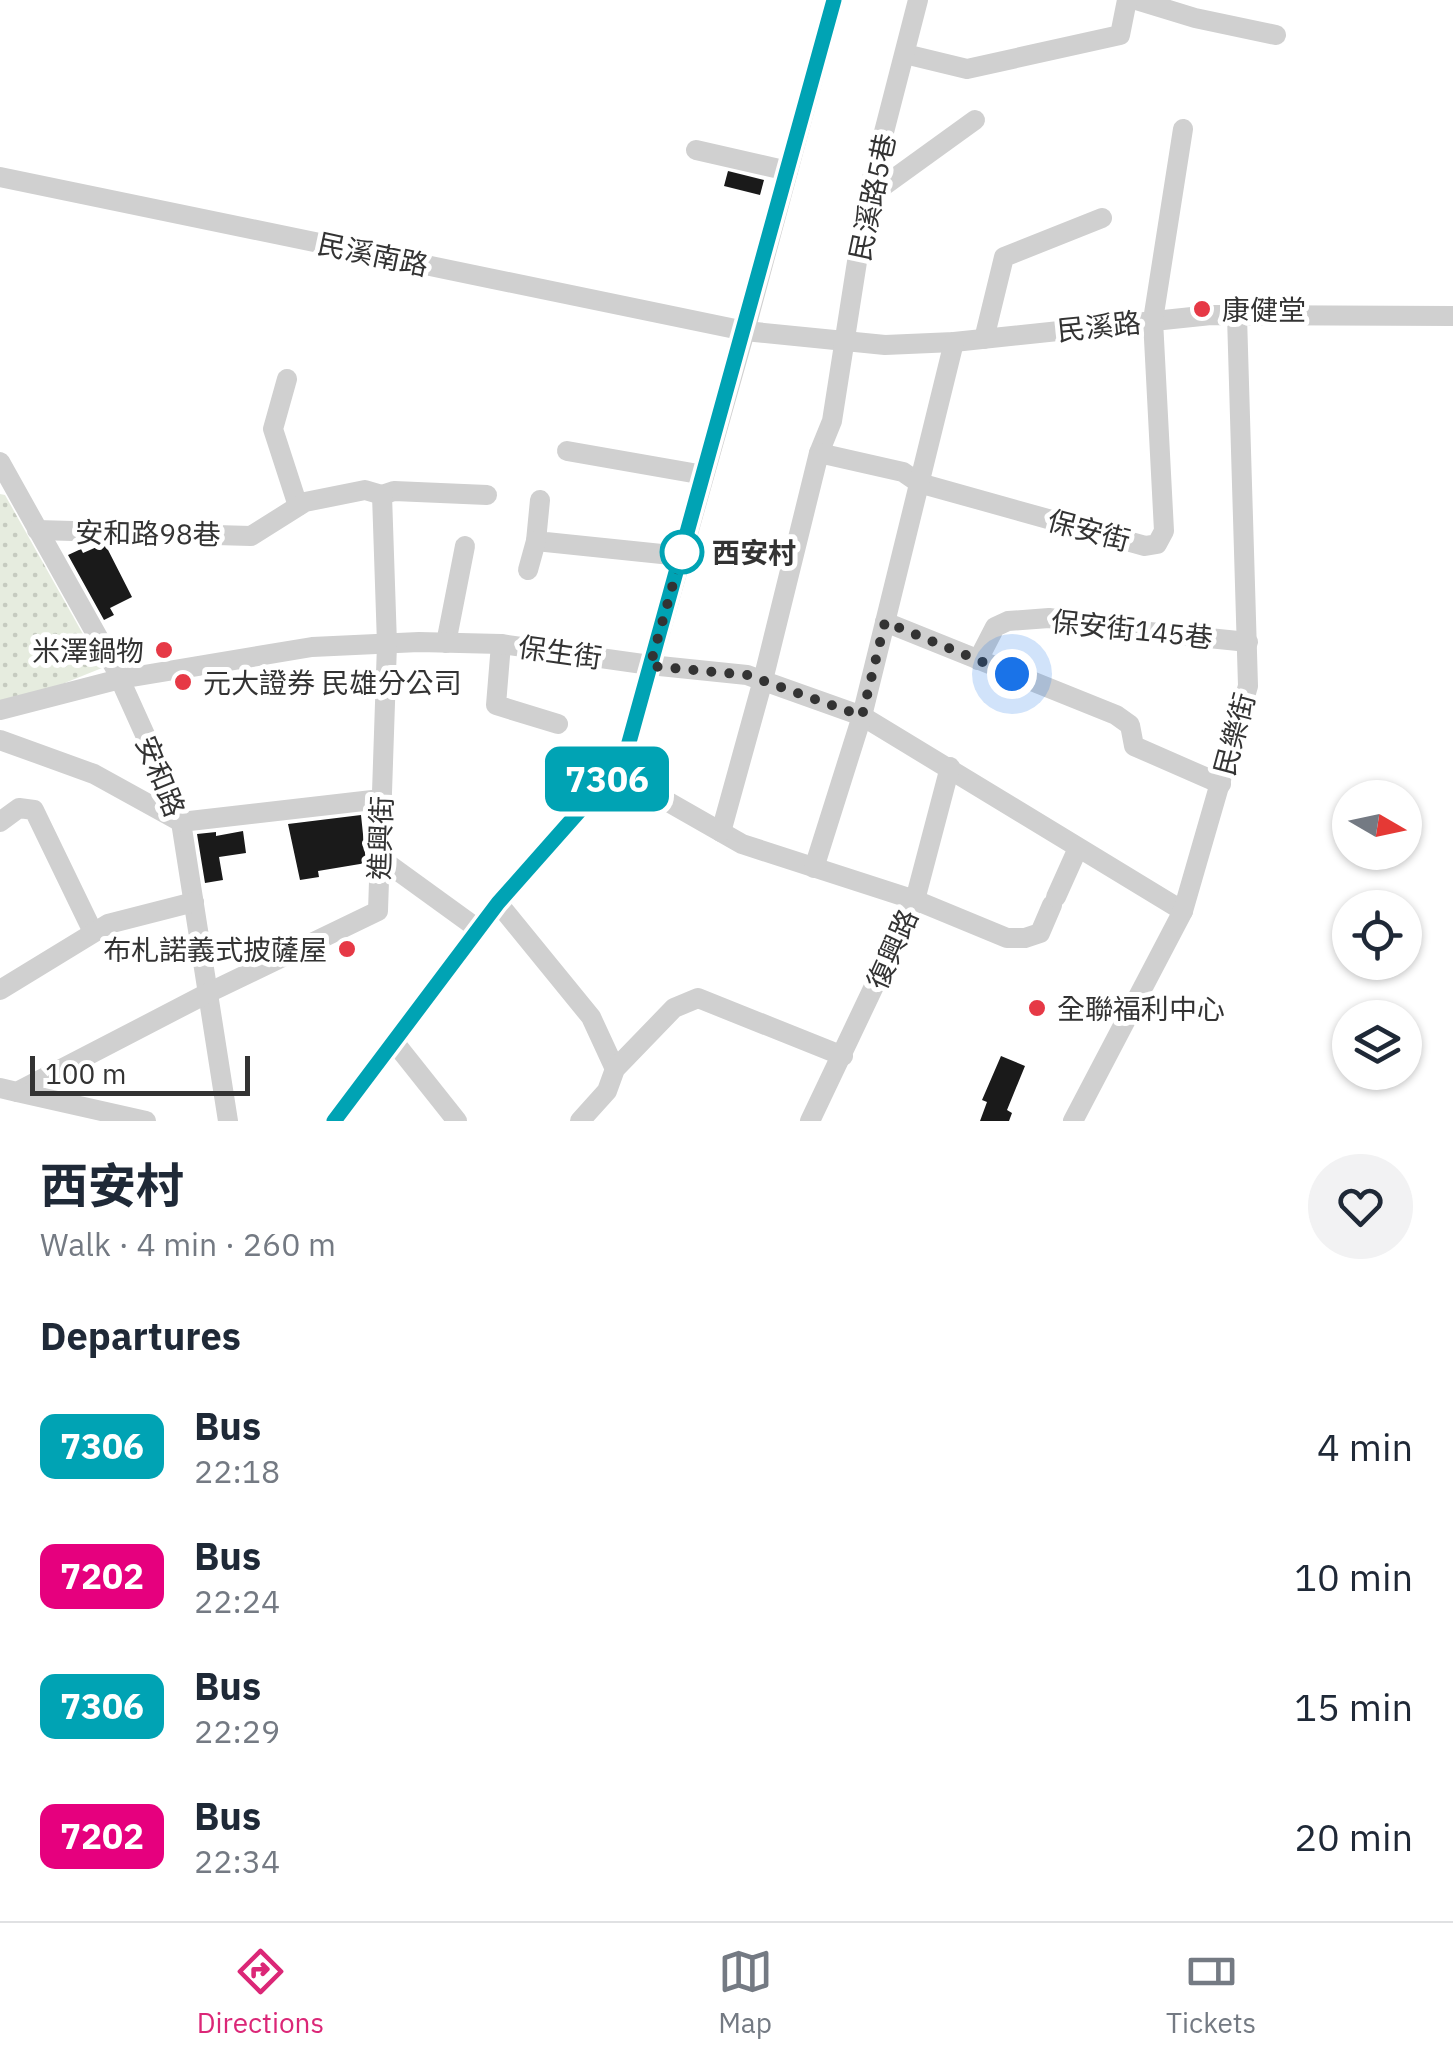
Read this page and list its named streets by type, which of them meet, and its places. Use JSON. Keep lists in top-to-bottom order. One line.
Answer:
{"streets":{"street":["民溪路5巷","民溪南路","民溪路","保安街","安和路98巷","保安街145巷","保生街","民樂街","安和路","進興街","復興路"]},"crossings":[["民溪路5巷","民溪路"],["民溪路5巷","保生街"],["民溪南路","民溪路"],["民溪路","保安街"],["民溪路","民樂街"],["安和路98巷","安和路"],["安和路98巷","進興街"],["保安街145巷","民樂街"],["保生街","民樂街"],["保生街","安和路"],["保生街","進興街"],["保生街","復興路"],["安和路","進興街"]],"places":["康健堂","西安村","米澤鍋物","元大證券 民雄分公司","布札諾義式披薩屋","全聯福利中心"],"lines":["bus line 7306"],"scale_bar":"100 m","north":"right","page":{"on_map":"7306","scale":"100 m","heading":[["西安村","Walk · 4 min · 260 m"],"Departures"],"list":[{"mark":"7306","name":"Bus","note":"22:18","value":"4 min"},{"mark":"7202","name":"Bus","note":"22:24","value":"10 min"},{"mark":"7306","name":"Bus","note":"22:29","value":"15 min"},{"mark":"7202","name":"Bus","note":"22:34","value":"20 min"}],"tabs":["Directions","Map","Tickets"]}}
